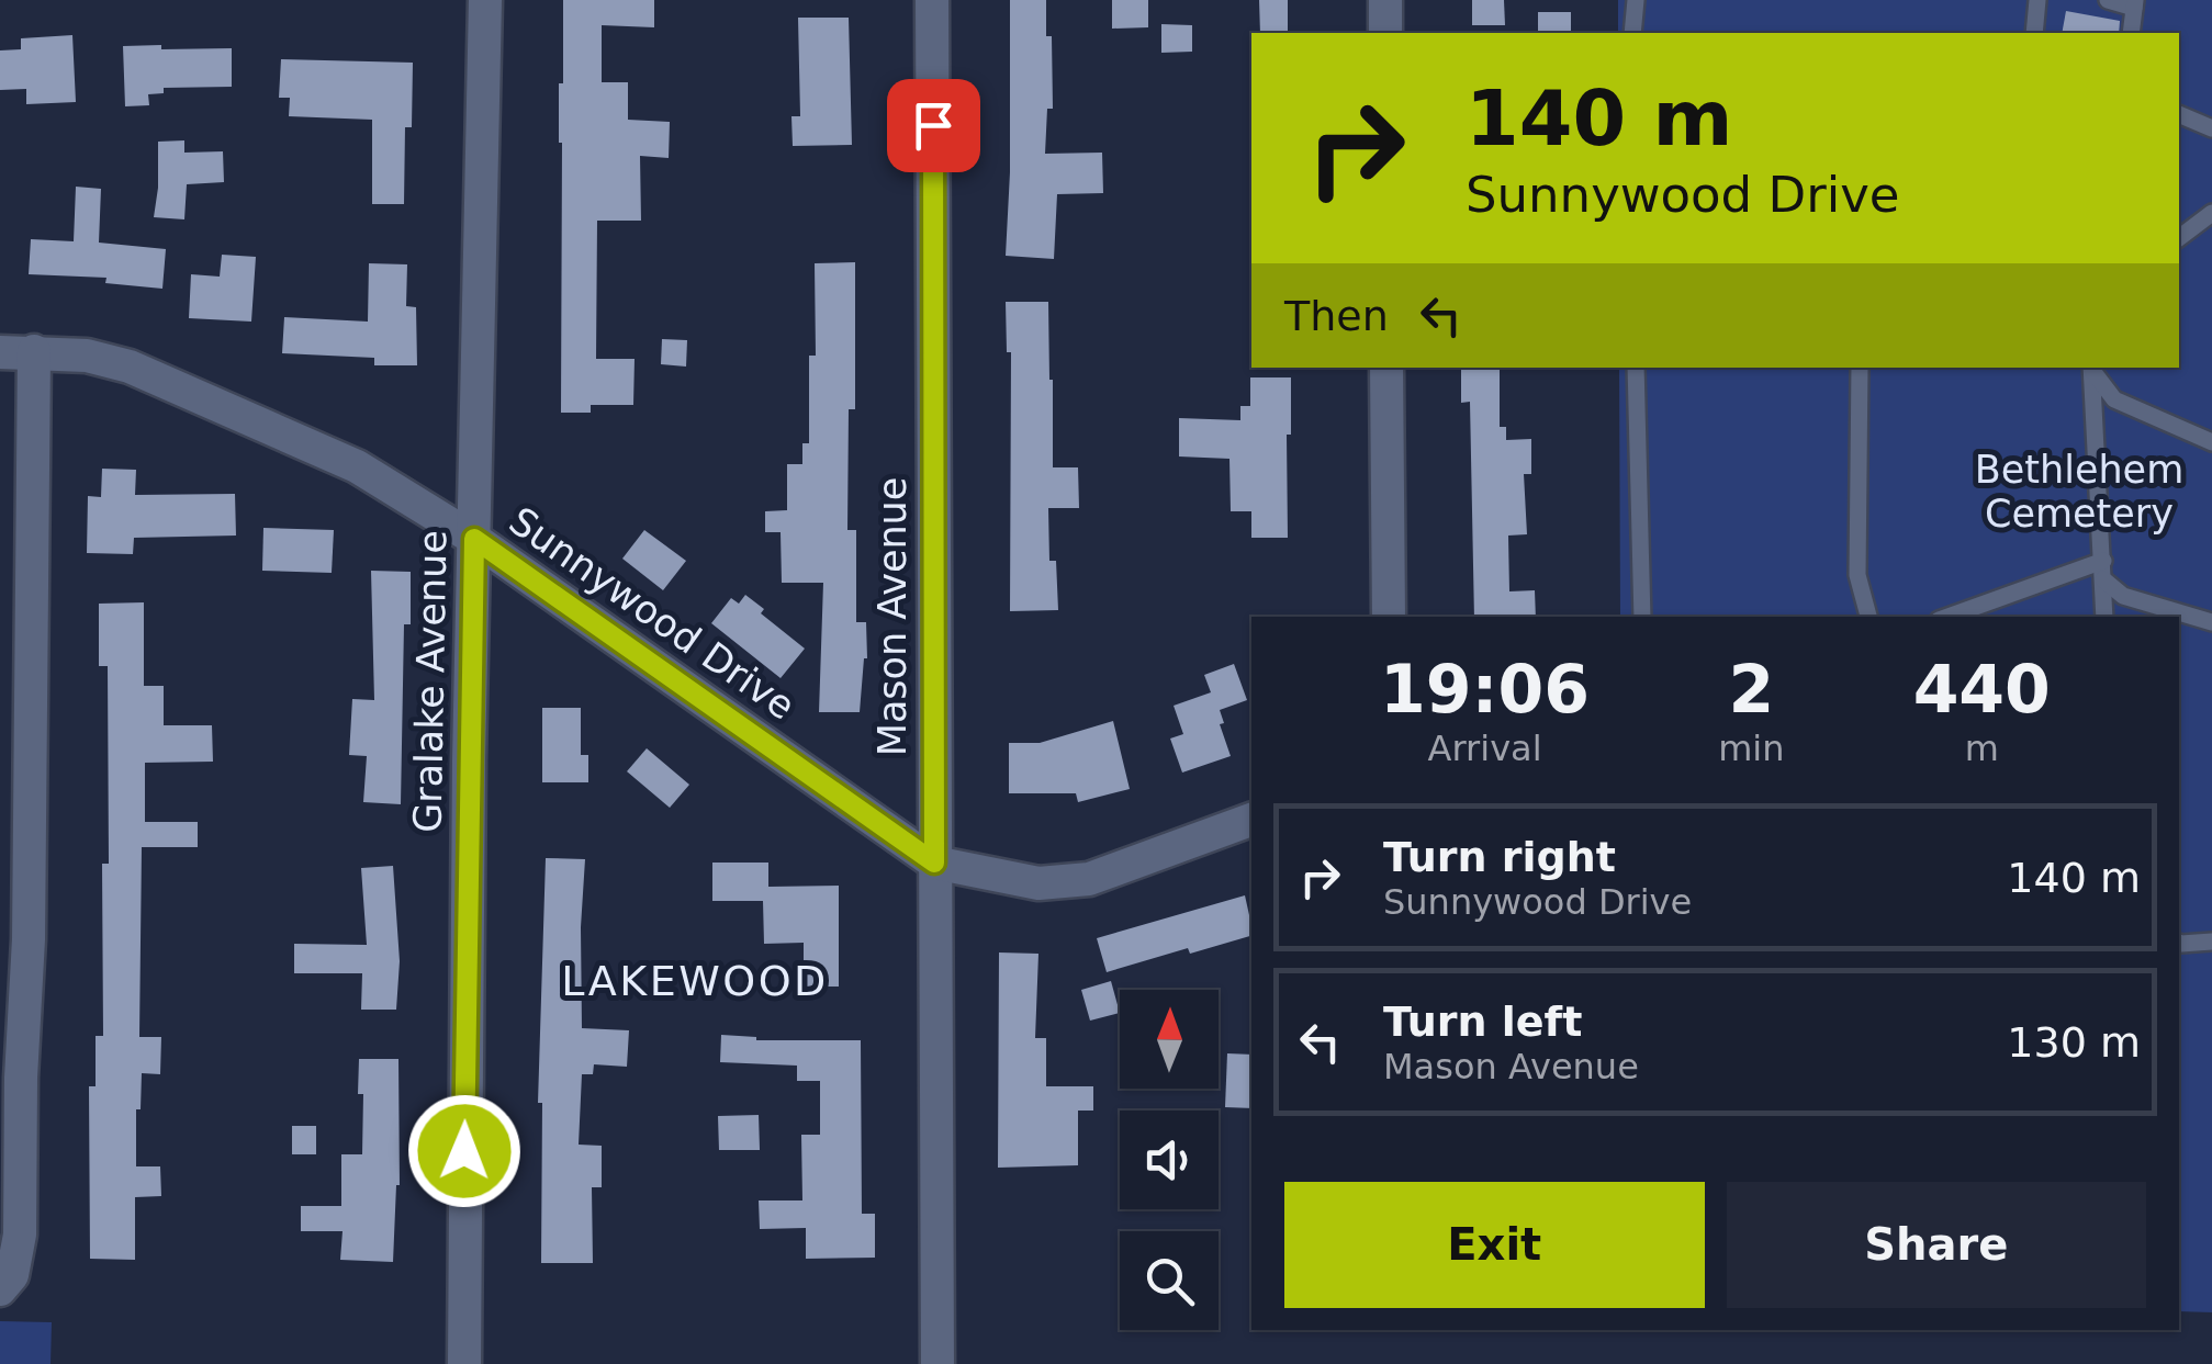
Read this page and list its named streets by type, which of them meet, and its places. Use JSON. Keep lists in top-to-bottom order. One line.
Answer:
{"streets":{"street":["Sunnywood Drive","Mason Avenue","Gralake Avenue"]},"crossings":[["Sunnywood Drive","Mason Avenue"],["Sunnywood Drive","Gralake Avenue"]],"districts":["LAKEWOOD"],"parks":["Bethlehem Cemetery"],"north":"top","page":{"turn":["140 m","Sunnywood Drive"],"then":"Then","eta":["19:06","Arrival","2","min","440","m"],"list":[{"name":"Turn right","note":"Sunnywood Drive","value":"140 m"},{"name":"Turn left","note":"Mason Avenue","value":"130 m"}],"buttons":["Exit","Share"]}}
